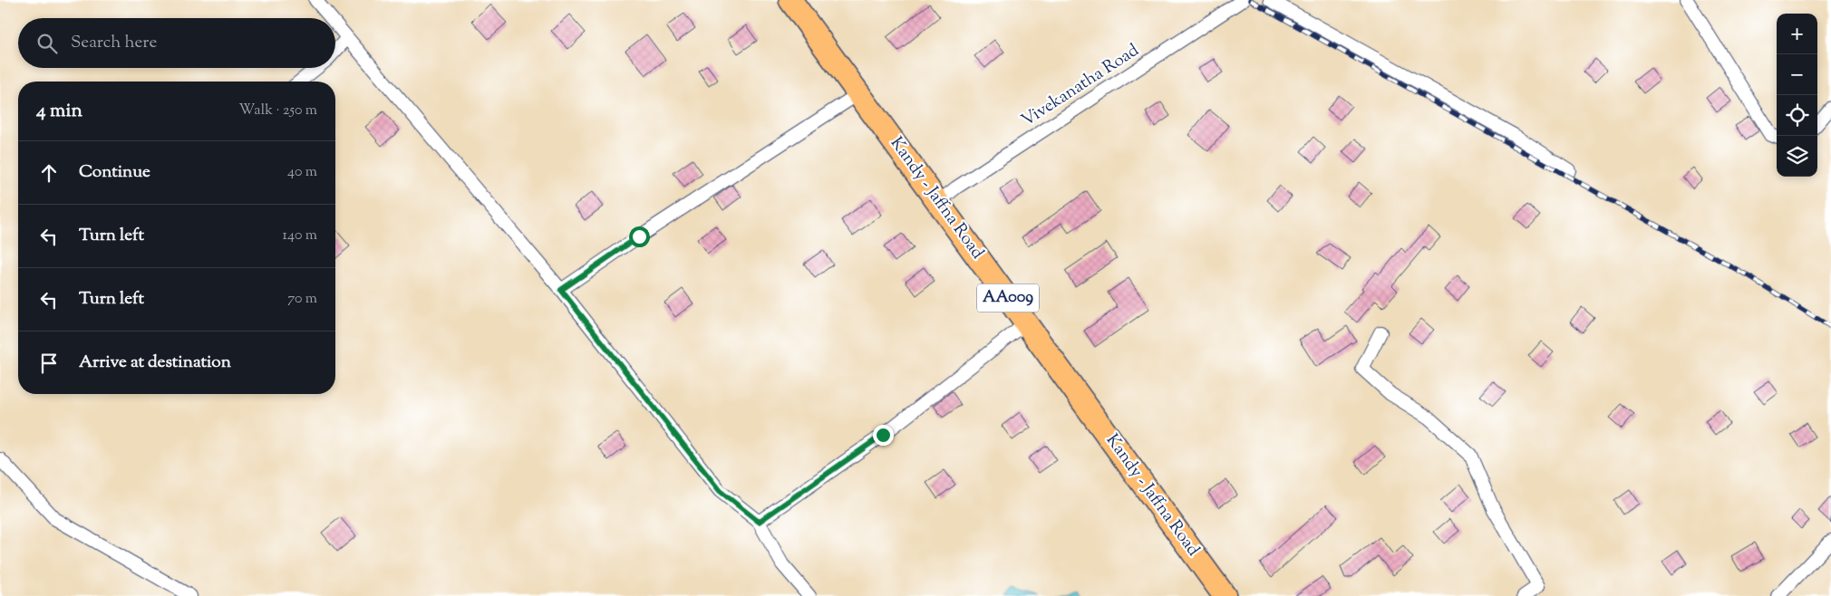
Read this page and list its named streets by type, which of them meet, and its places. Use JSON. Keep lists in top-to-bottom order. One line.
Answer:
{"streets":{"highway":["Kandy - Jaffna Road","AA009"],"street":["Vivekanatha Road"]},"crossings":[["Vivekanatha Road","Kandy - Jaffna Road"]],"page":{"map_buttons":["+","−"],"search":"Search here","heading":["4 min","Walk · 250 m"],"list":[["Continue","40 m"],["Turn left","140 m"],["Turn left","70 m"],"Arrive at destination"]}}
